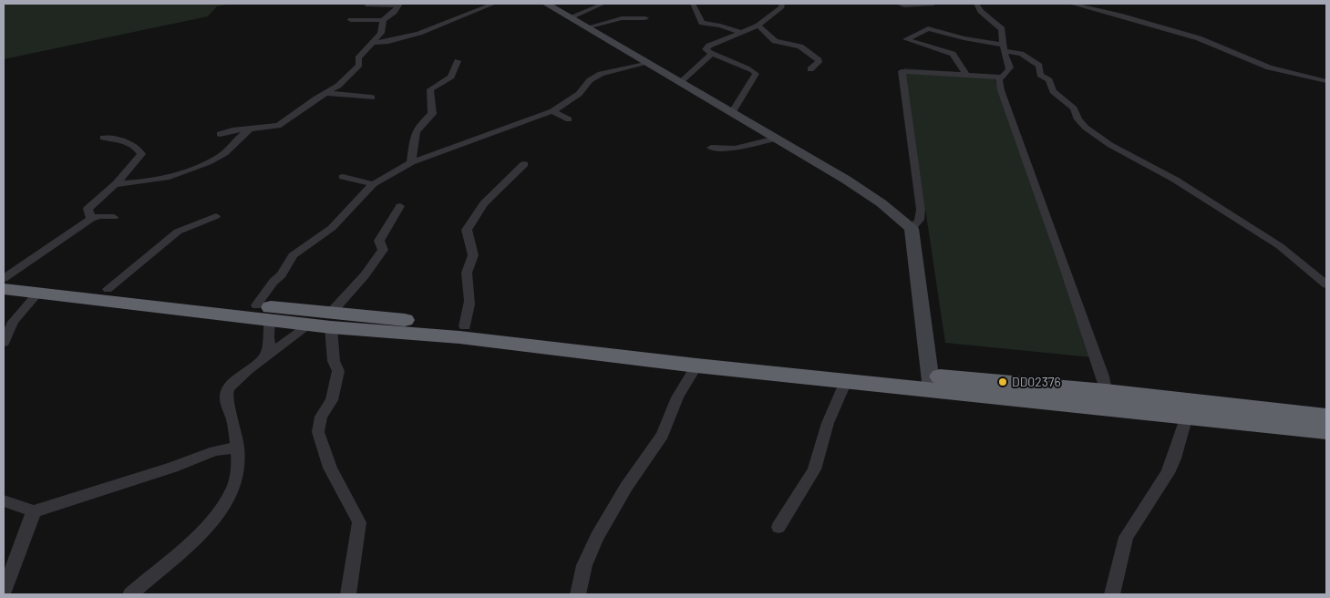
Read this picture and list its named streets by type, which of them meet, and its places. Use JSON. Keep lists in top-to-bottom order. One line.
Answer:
{"places":["DD02376"]}
